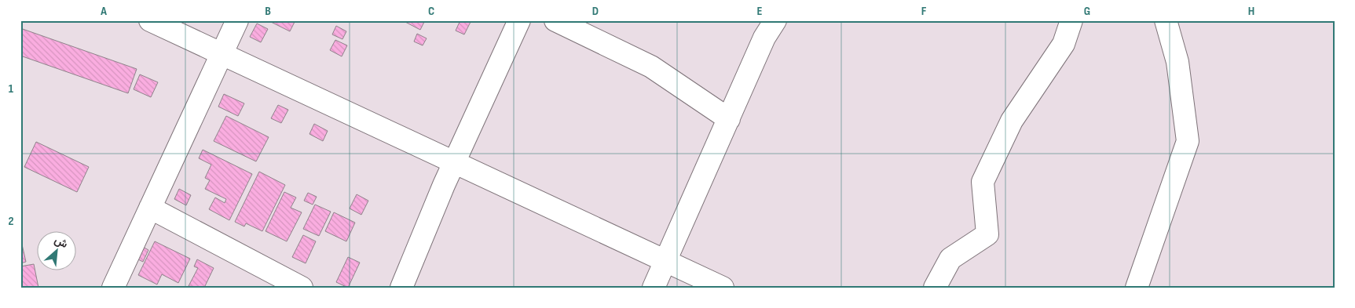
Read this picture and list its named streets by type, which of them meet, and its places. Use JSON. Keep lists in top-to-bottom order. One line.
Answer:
{"north":"top right","grid":{"columns":["A","B","C","D","E","F","G","H"],"rows":["1","2"]}}
